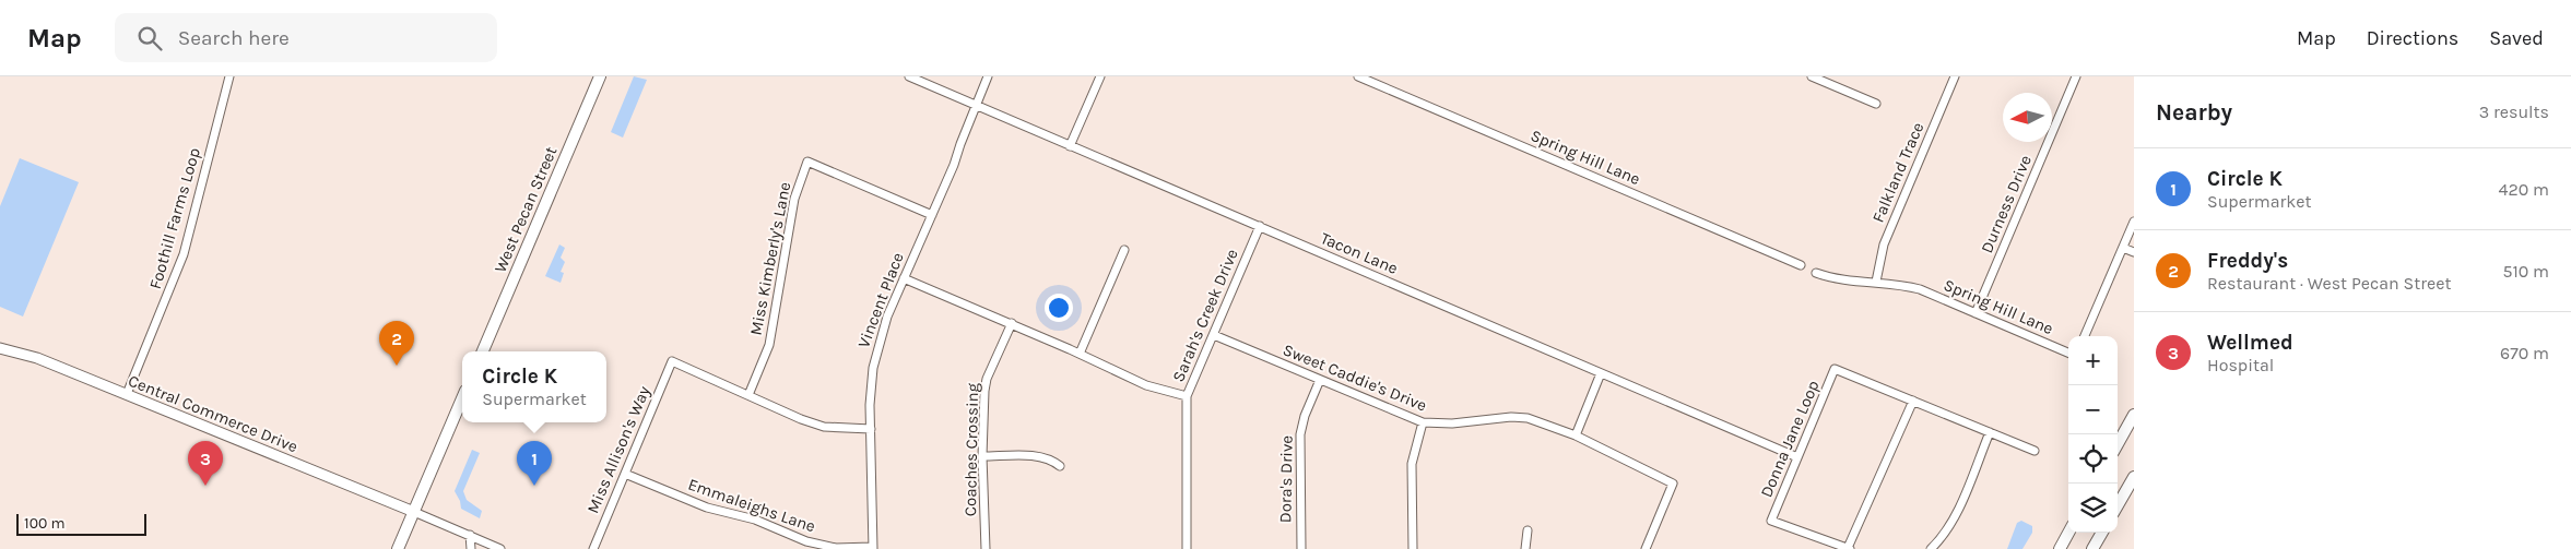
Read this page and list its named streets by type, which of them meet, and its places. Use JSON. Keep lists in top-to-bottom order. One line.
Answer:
{"streets":{"main road":["West Pecan Street"],"street":["Spring Hill Lane","Falkland Trace","Durness Drive","Foothill Farms Loop","Tacon Lane","Miss Kimberly's Lane","Vincent Place","Sarah's Creek Drive","Sweet Caddie's Drive","Central Commerce Drive","Donna Jane Loop","Miss Allison's Way","Coaches Crossing","Dora's Drive","Emmaleighs Lane"]},"crossings":[["Spring Hill Lane","Falkland Trace"],["Spring Hill Lane","Durness Drive"],["Foothill Farms Loop","Central Commerce Drive"],["Tacon Lane","Vincent Place"],["Tacon Lane","Sarah's Creek Drive"],["Tacon Lane","Donna Jane Loop"],["Miss Kimberly's Lane","Vincent Place"],["Miss Kimberly's Lane","Miss Allison's Way"],["Vincent Place","Emmaleighs Lane"],["Sarah's Creek Drive","Sweet Caddie's Drive"],["Sweet Caddie's Drive","Dora's Drive"],["Miss Allison's Way","Emmaleighs Lane"]],"scale_bar":"100 m","north":"left","page":{"header":"Map","search":"Search here","nav":["Map","Directions","Saved"],"heading":["Nearby","3 results"],"list":[{"mark":"1","name":"Circle K","note":"Supermarket","value":"420 m"},{"mark":"2","name":"Freddy's","note":"Restaurant · West Pecan Street","value":"510 m"},{"mark":"3","name":"Wellmed","note":"Hospital","value":"670 m"}],"pins":["2","1","3"],"map_buttons":["+","−"],"popup":["Circle K","Supermarket"],"scale":"100 m"}}
